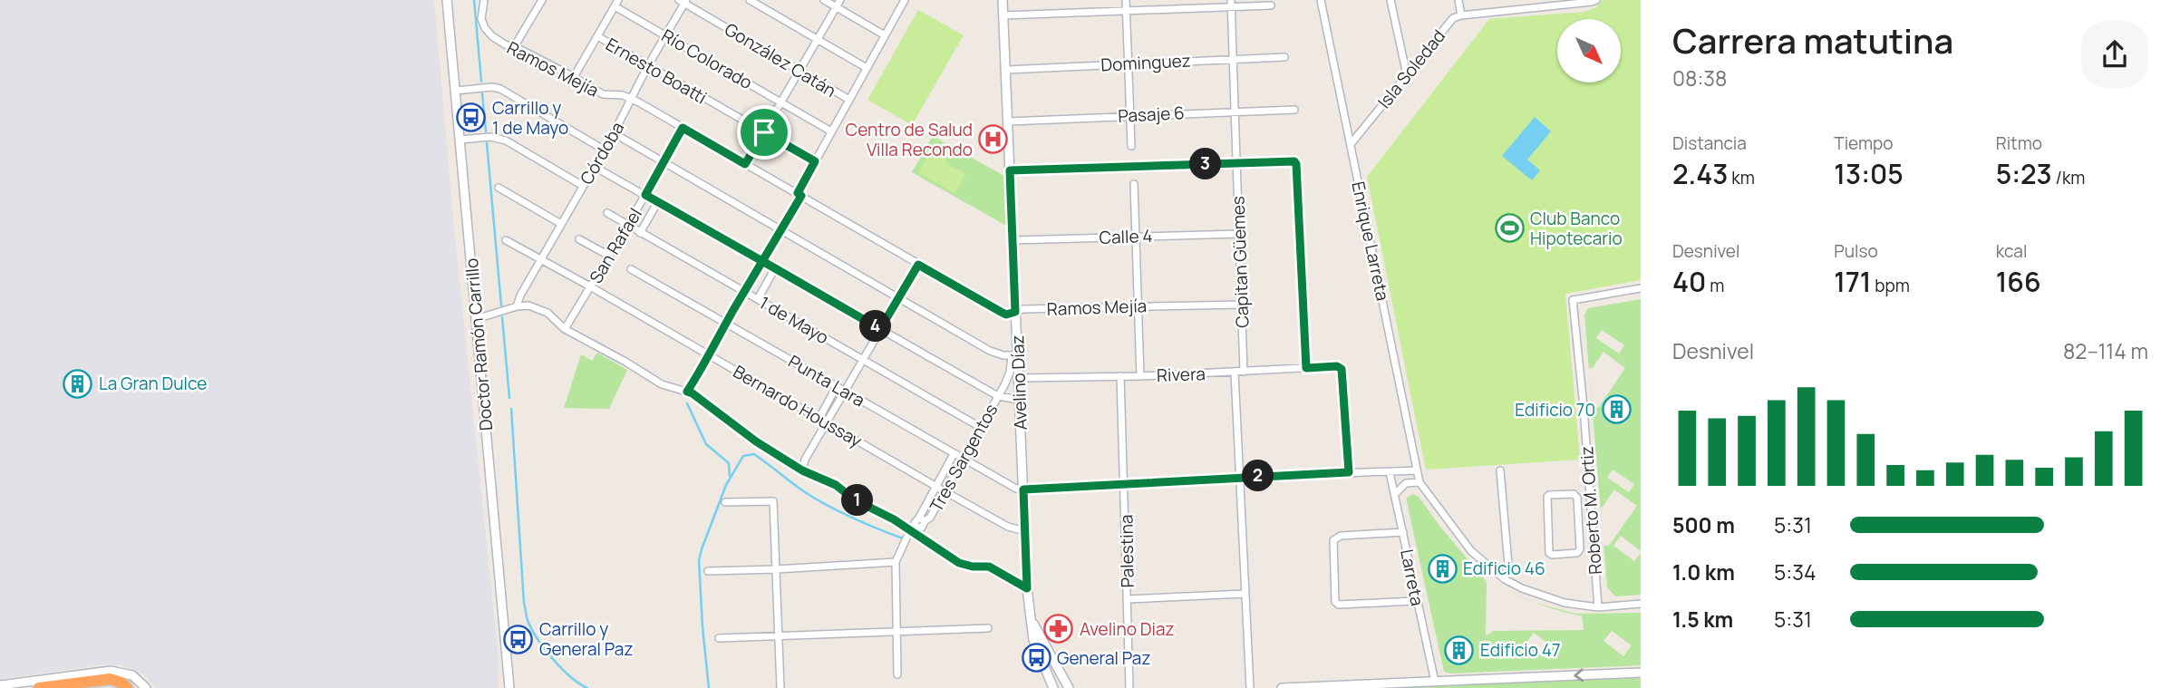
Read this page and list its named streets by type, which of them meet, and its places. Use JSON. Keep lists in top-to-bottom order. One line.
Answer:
{"streets":{"street":["Río Colorado","González Catán","Dominguez","Ramos Mejía","Isla Soledad","Ernesto Boatti","Pasaje 6","Córdoba","Calle 4","Enrique Larreta","San Rafael","Capitan Güemes","1 de Mayo","Doctor Ramón Carrillo","Rivera","Punta Lara","Avelino Díaz","Bernardo Houssay","Tres Sargentos","Roberto M. Ortiz","Palestina","Larreta"]},"crossings":[["Río Colorado","Córdoba"],["González Catán","Córdoba"],["Dominguez","Capitan Güemes"],["Dominguez","Avelino Díaz"],["Ramos Mejía","Córdoba"],["Ramos Mejía","San Rafael"],["Ramos Mejía","Capitan Güemes"],["Ramos Mejía","Avelino Díaz"],["Isla Soledad","Enrique Larreta"],["Ernesto Boatti","Córdoba"],["Pasaje 6","Capitan Güemes"],["Pasaje 6","Avelino Díaz"],["Córdoba","Bernardo Houssay"],["Calle 4","Capitan Güemes"],["Calle 4","Avelino Díaz"],["San Rafael","1 de Mayo"],["San Rafael","Bernardo Houssay"],["Capitan Güemes","Rivera"],["1 de Mayo","Tres Sargentos"],["Rivera","Avelino Díaz"],["Rivera","Palestina"],["Punta Lara","Avelino Díaz"],["Punta Lara","Tres Sargentos"],["Avelino Díaz","Bernardo Houssay"],["Avelino Díaz","Tres Sargentos"],["Bernardo Houssay","Tres Sargentos"]],"places":{"bus stop":["Carrillo y 1 de Mayo","Carrillo y General Paz","General Paz"],"hospital":["Centro de Salud Villa Recondo"],"sports":["Club Banco Hipotecario"],"building":["La Gran Dulce","Edificio 70","Edificio 46","Edificio 47"],"pharmacy":["Avelino Diaz"]},"north":"bottom right","page":{"heading":["Carrera matutina","08:38"],"stats":[["Distancia","2.43 km"],["Tiempo","13:05"],["Ritmo","5:23 /km"],["Desnivel","40 m"],["Pulso","171 bpm"],["kcal","166"]],"pins":["3","4","2","1"],"chart":["Desnivel","82–114 m"],"list":[{"name":"500 m","note":"5:31"},{"name":"1.0 km","note":"5:34"},{"name":"1.5 km","note":"5:31"}]}}
